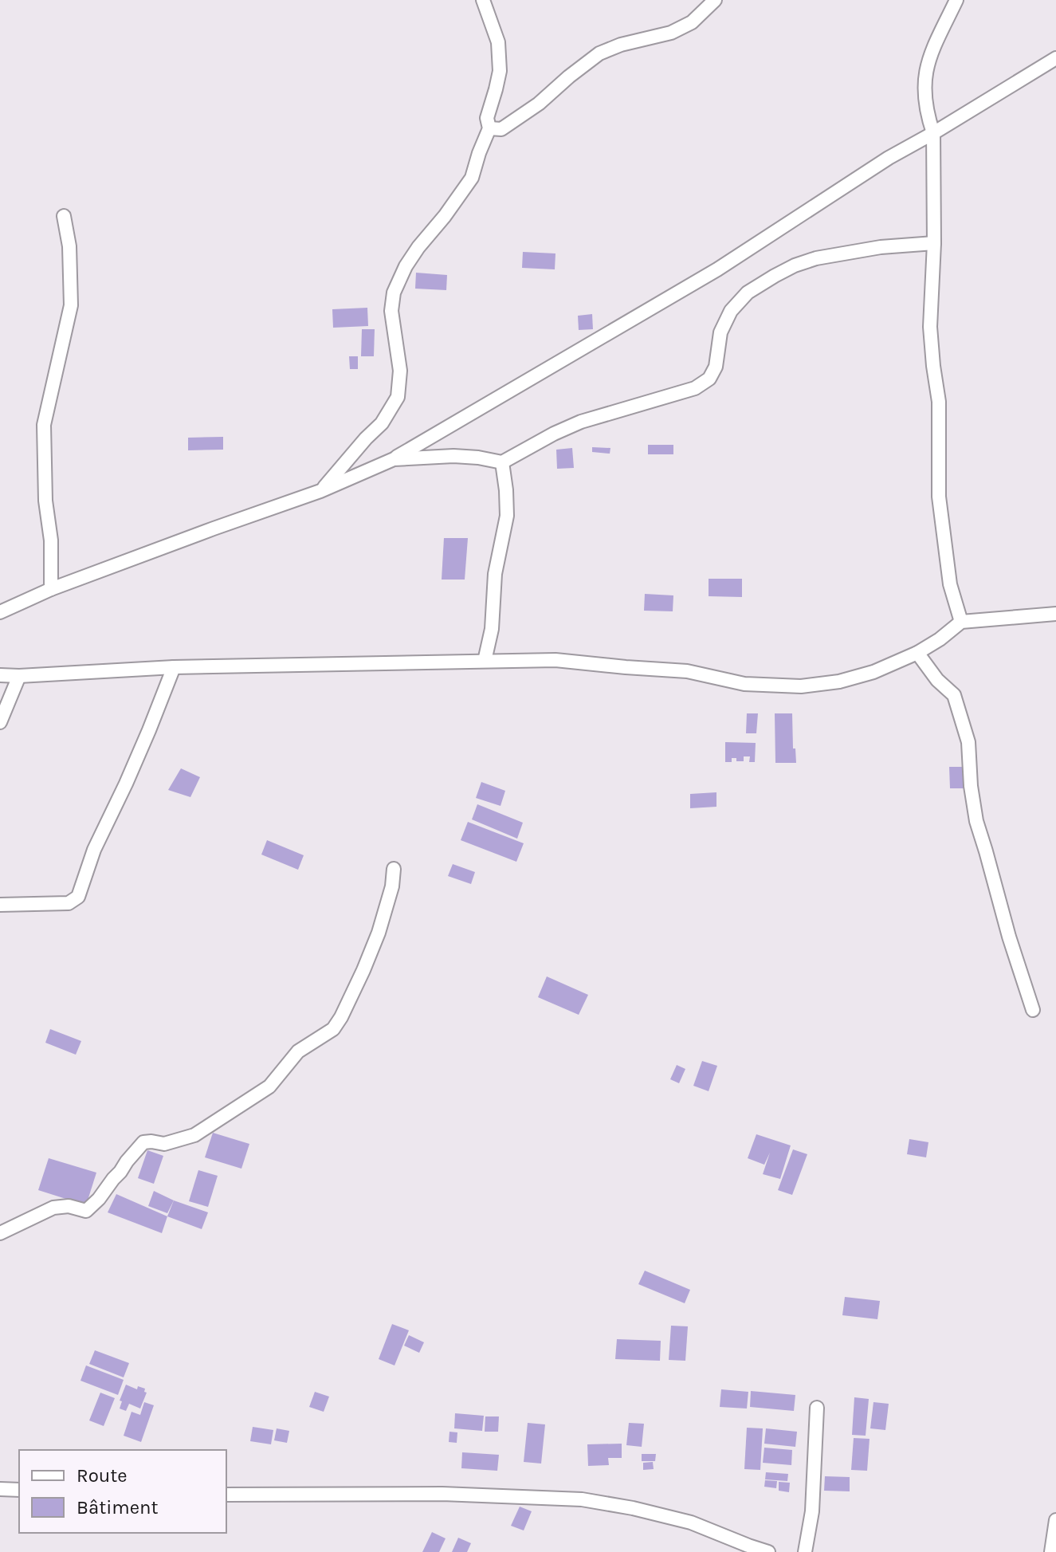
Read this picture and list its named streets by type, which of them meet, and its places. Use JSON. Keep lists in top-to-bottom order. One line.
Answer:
{"legend":["Route","Bâtiment"]}
